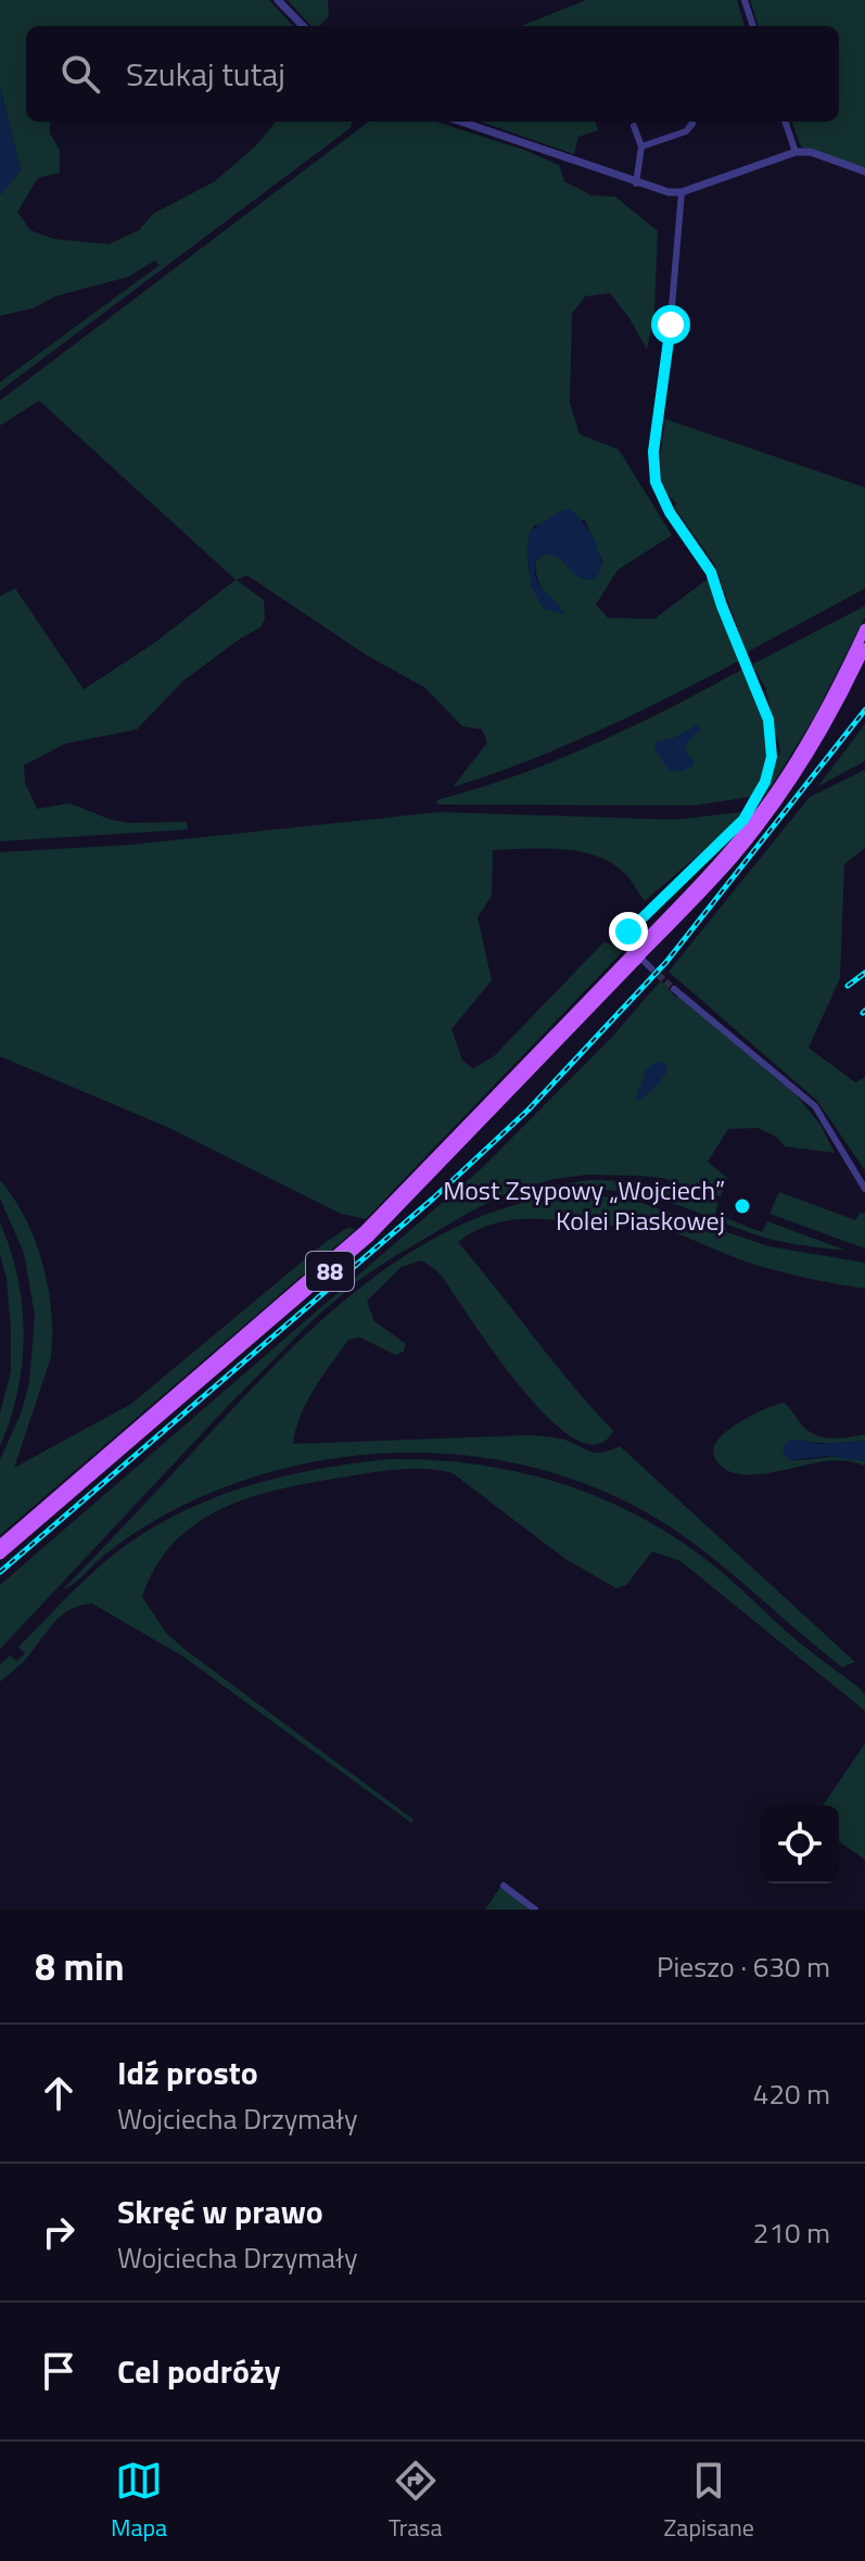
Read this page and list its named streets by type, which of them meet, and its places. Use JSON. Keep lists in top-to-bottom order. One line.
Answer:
{"streets":{"main road":["88"]},"places":["Most Zsypowy „Wojciech” Kolei Piaskowej"],"page":{"search":"Szukaj tutaj","heading":["8 min","Pieszo · 630 m"],"list":[["Idź prosto","Wojciecha Drzymały","420 m"],["Skręć w prawo","Wojciecha Drzymały","210 m"],"Cel podróży"],"nav":["Mapa","Trasa","Zapisane"]}}
